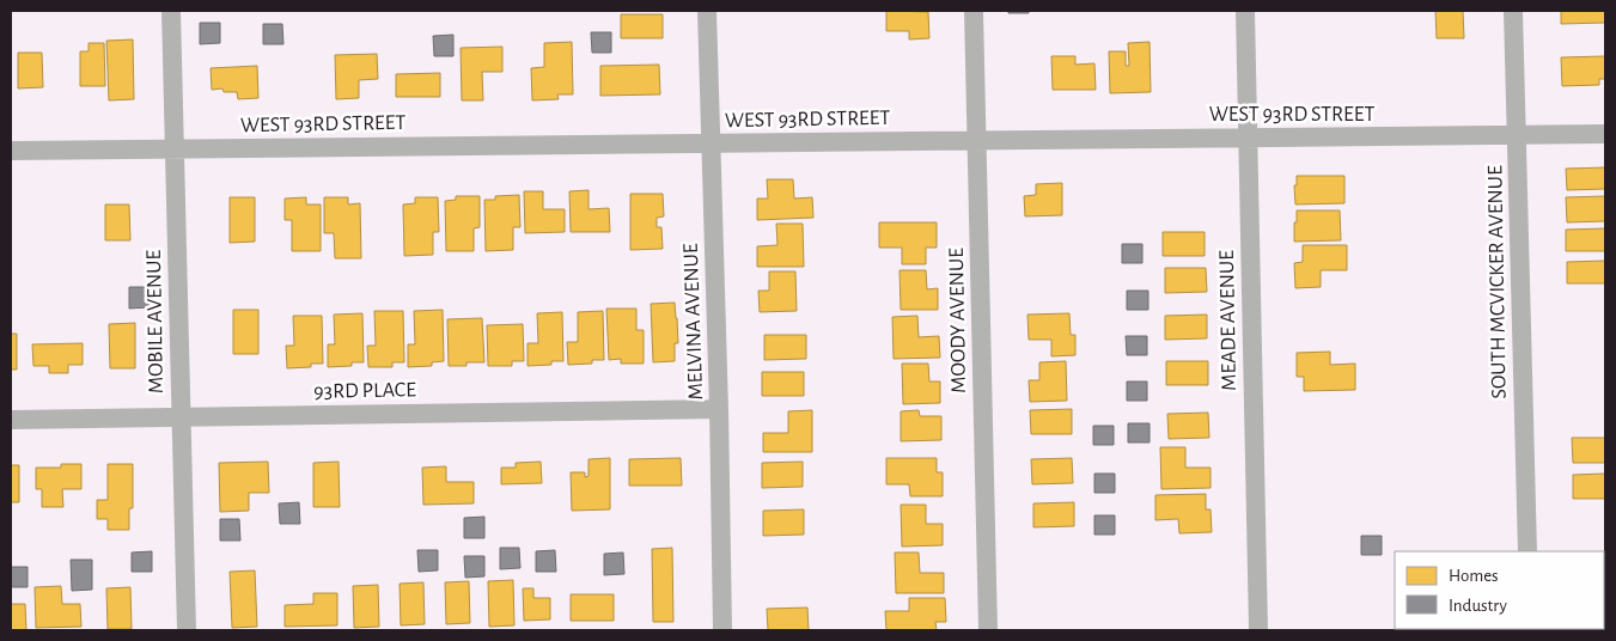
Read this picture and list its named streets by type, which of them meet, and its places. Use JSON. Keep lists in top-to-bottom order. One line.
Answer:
{"streets":{"street":["WEST 93RD STREET","SOUTH MCVICKER AVENUE","MOODY AVENUE","MEADE AVENUE","MOBILE AVENUE","MELVINA AVENUE","93RD PLACE"]},"crossings":[["WEST 93RD STREET","SOUTH MCVICKER AVENUE"],["WEST 93RD STREET","MOODY AVENUE"],["WEST 93RD STREET","MEADE AVENUE"],["WEST 93RD STREET","MOBILE AVENUE"],["WEST 93RD STREET","MELVINA AVENUE"],["MOBILE AVENUE","93RD PLACE"],["MELVINA AVENUE","93RD PLACE"]],"legend":["Homes","Industry"]}
